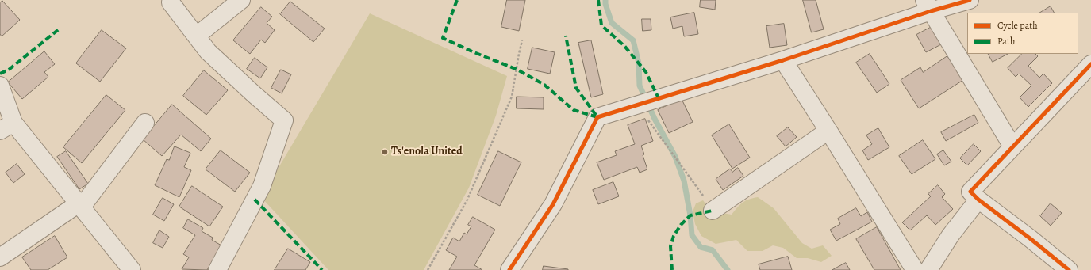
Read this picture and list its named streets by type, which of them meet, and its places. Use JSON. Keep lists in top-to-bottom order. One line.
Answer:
{"places":["Ts'enola United"],"legend":["Cycle path","Path"]}
